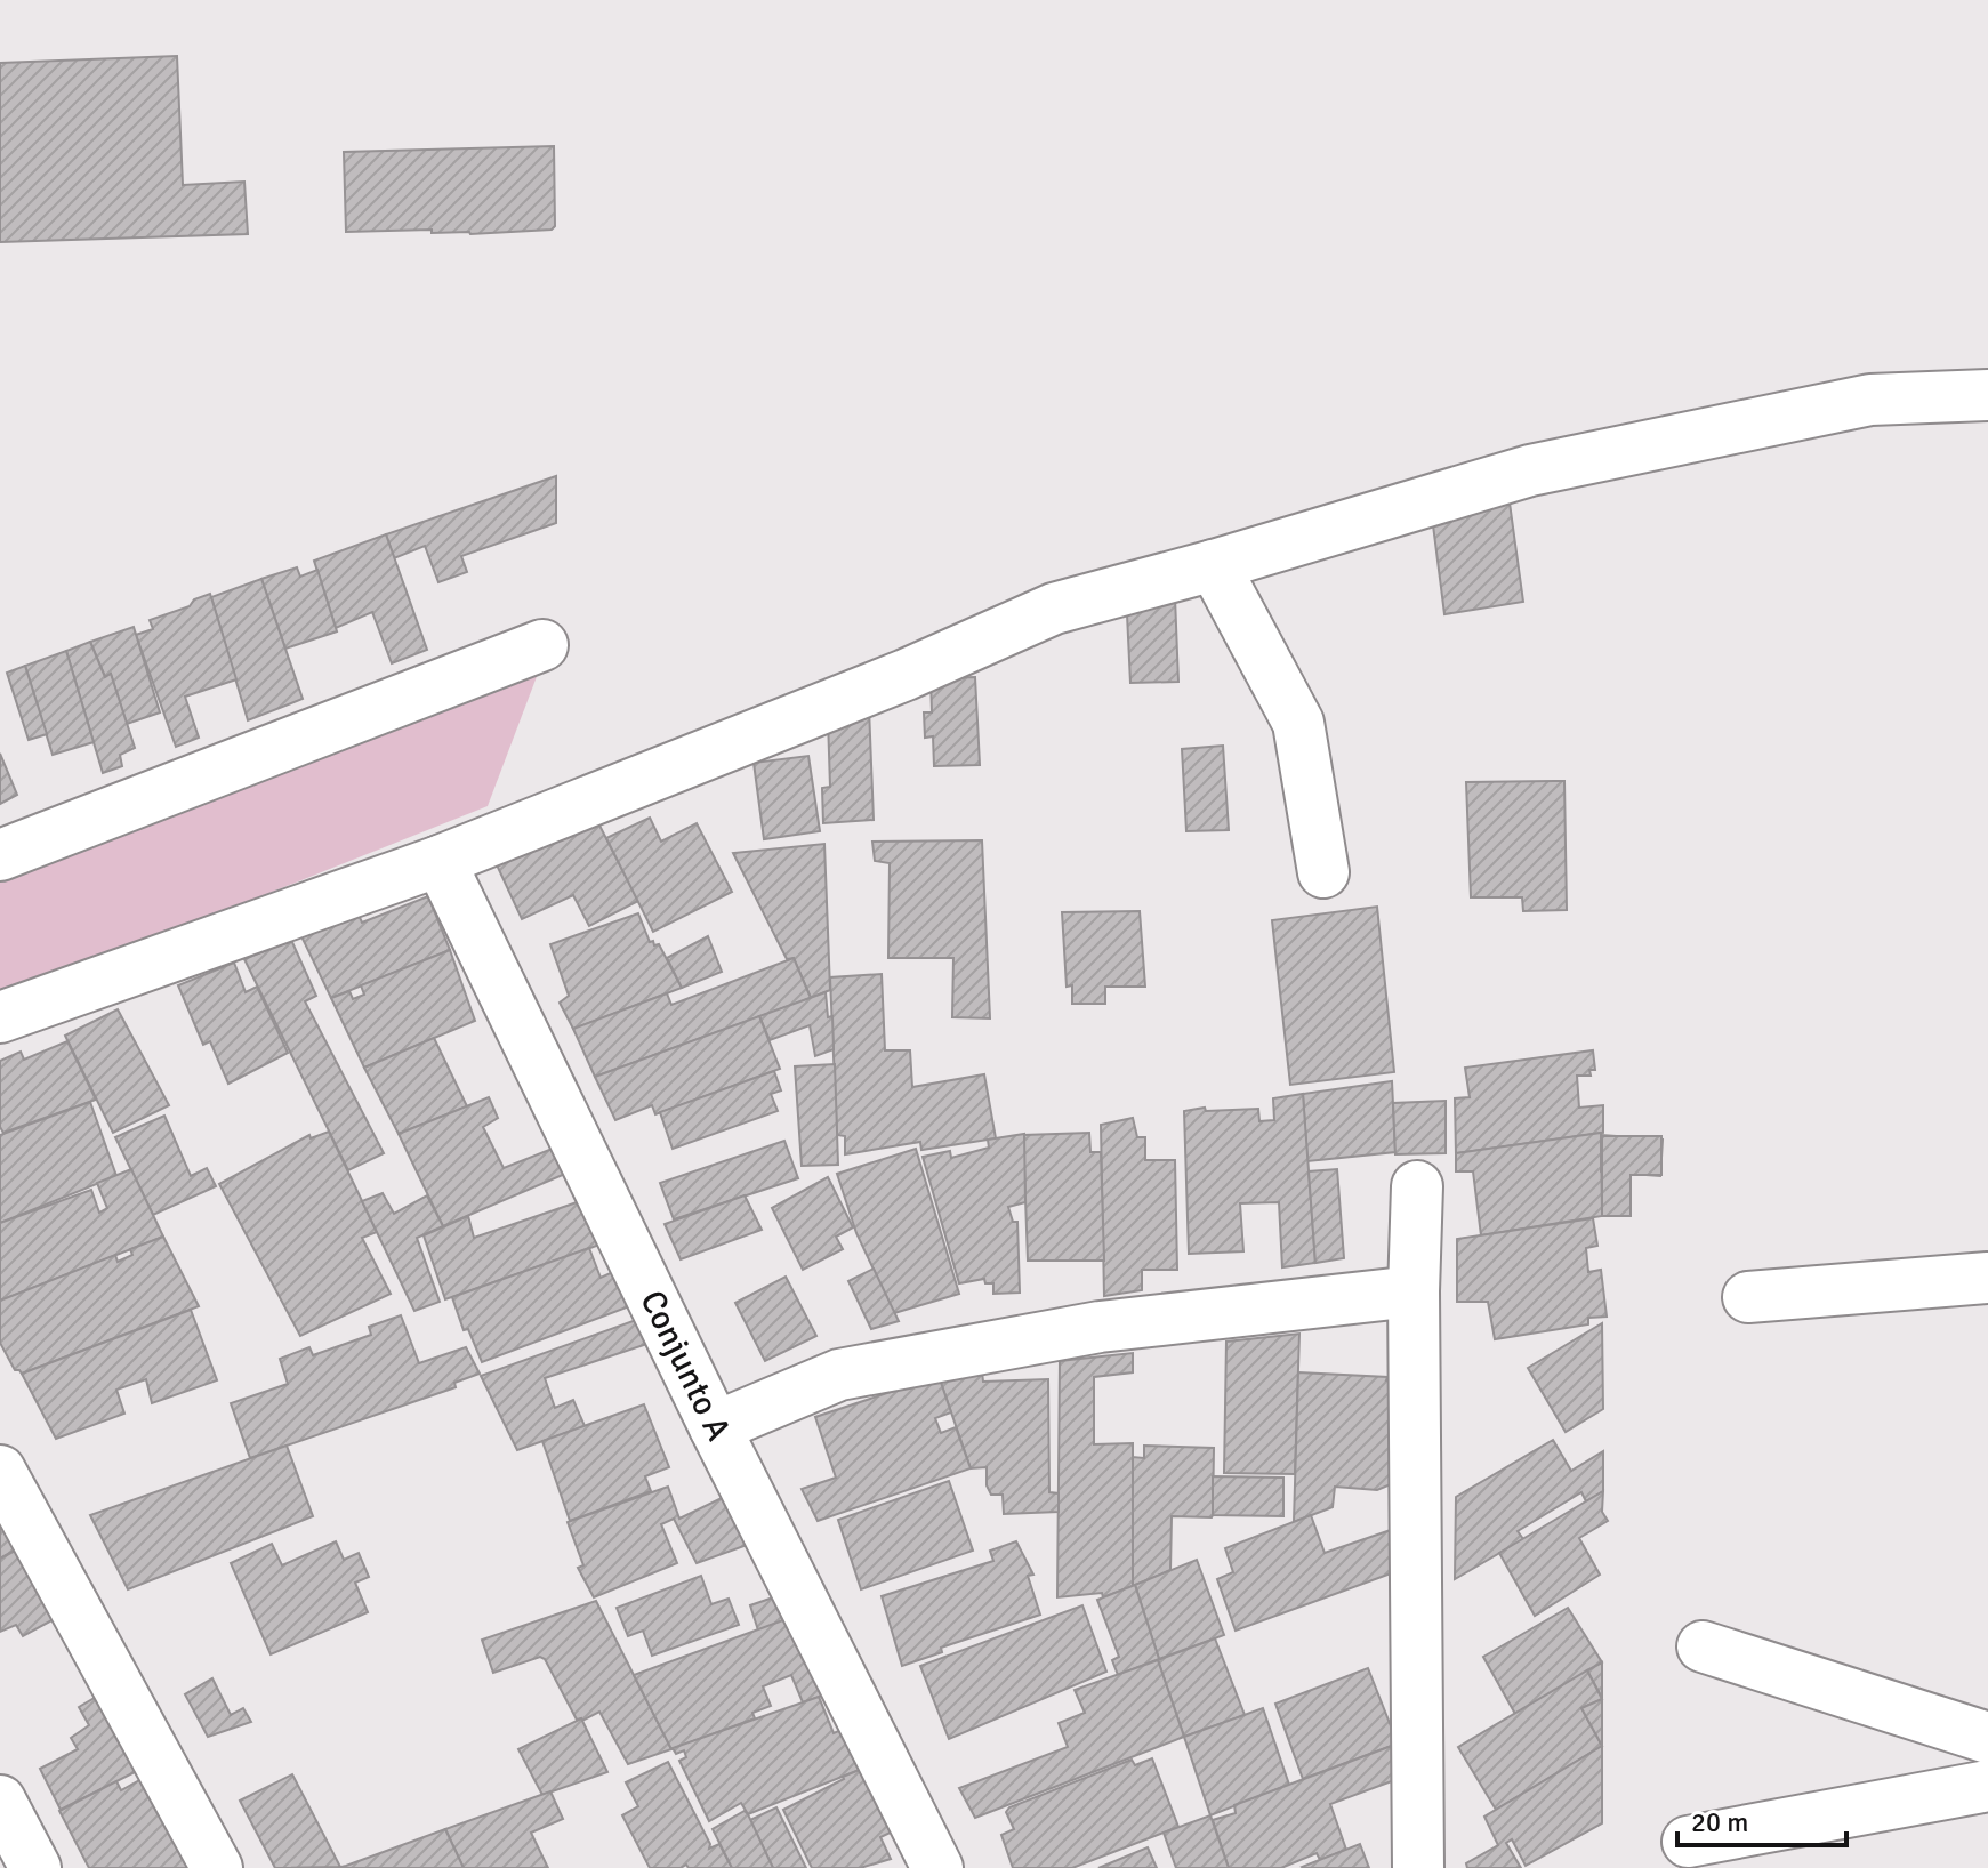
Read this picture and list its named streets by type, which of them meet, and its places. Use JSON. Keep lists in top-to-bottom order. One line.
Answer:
{"streets":{"street":["Conjunto A"]},"scale_bar":"20 m"}
